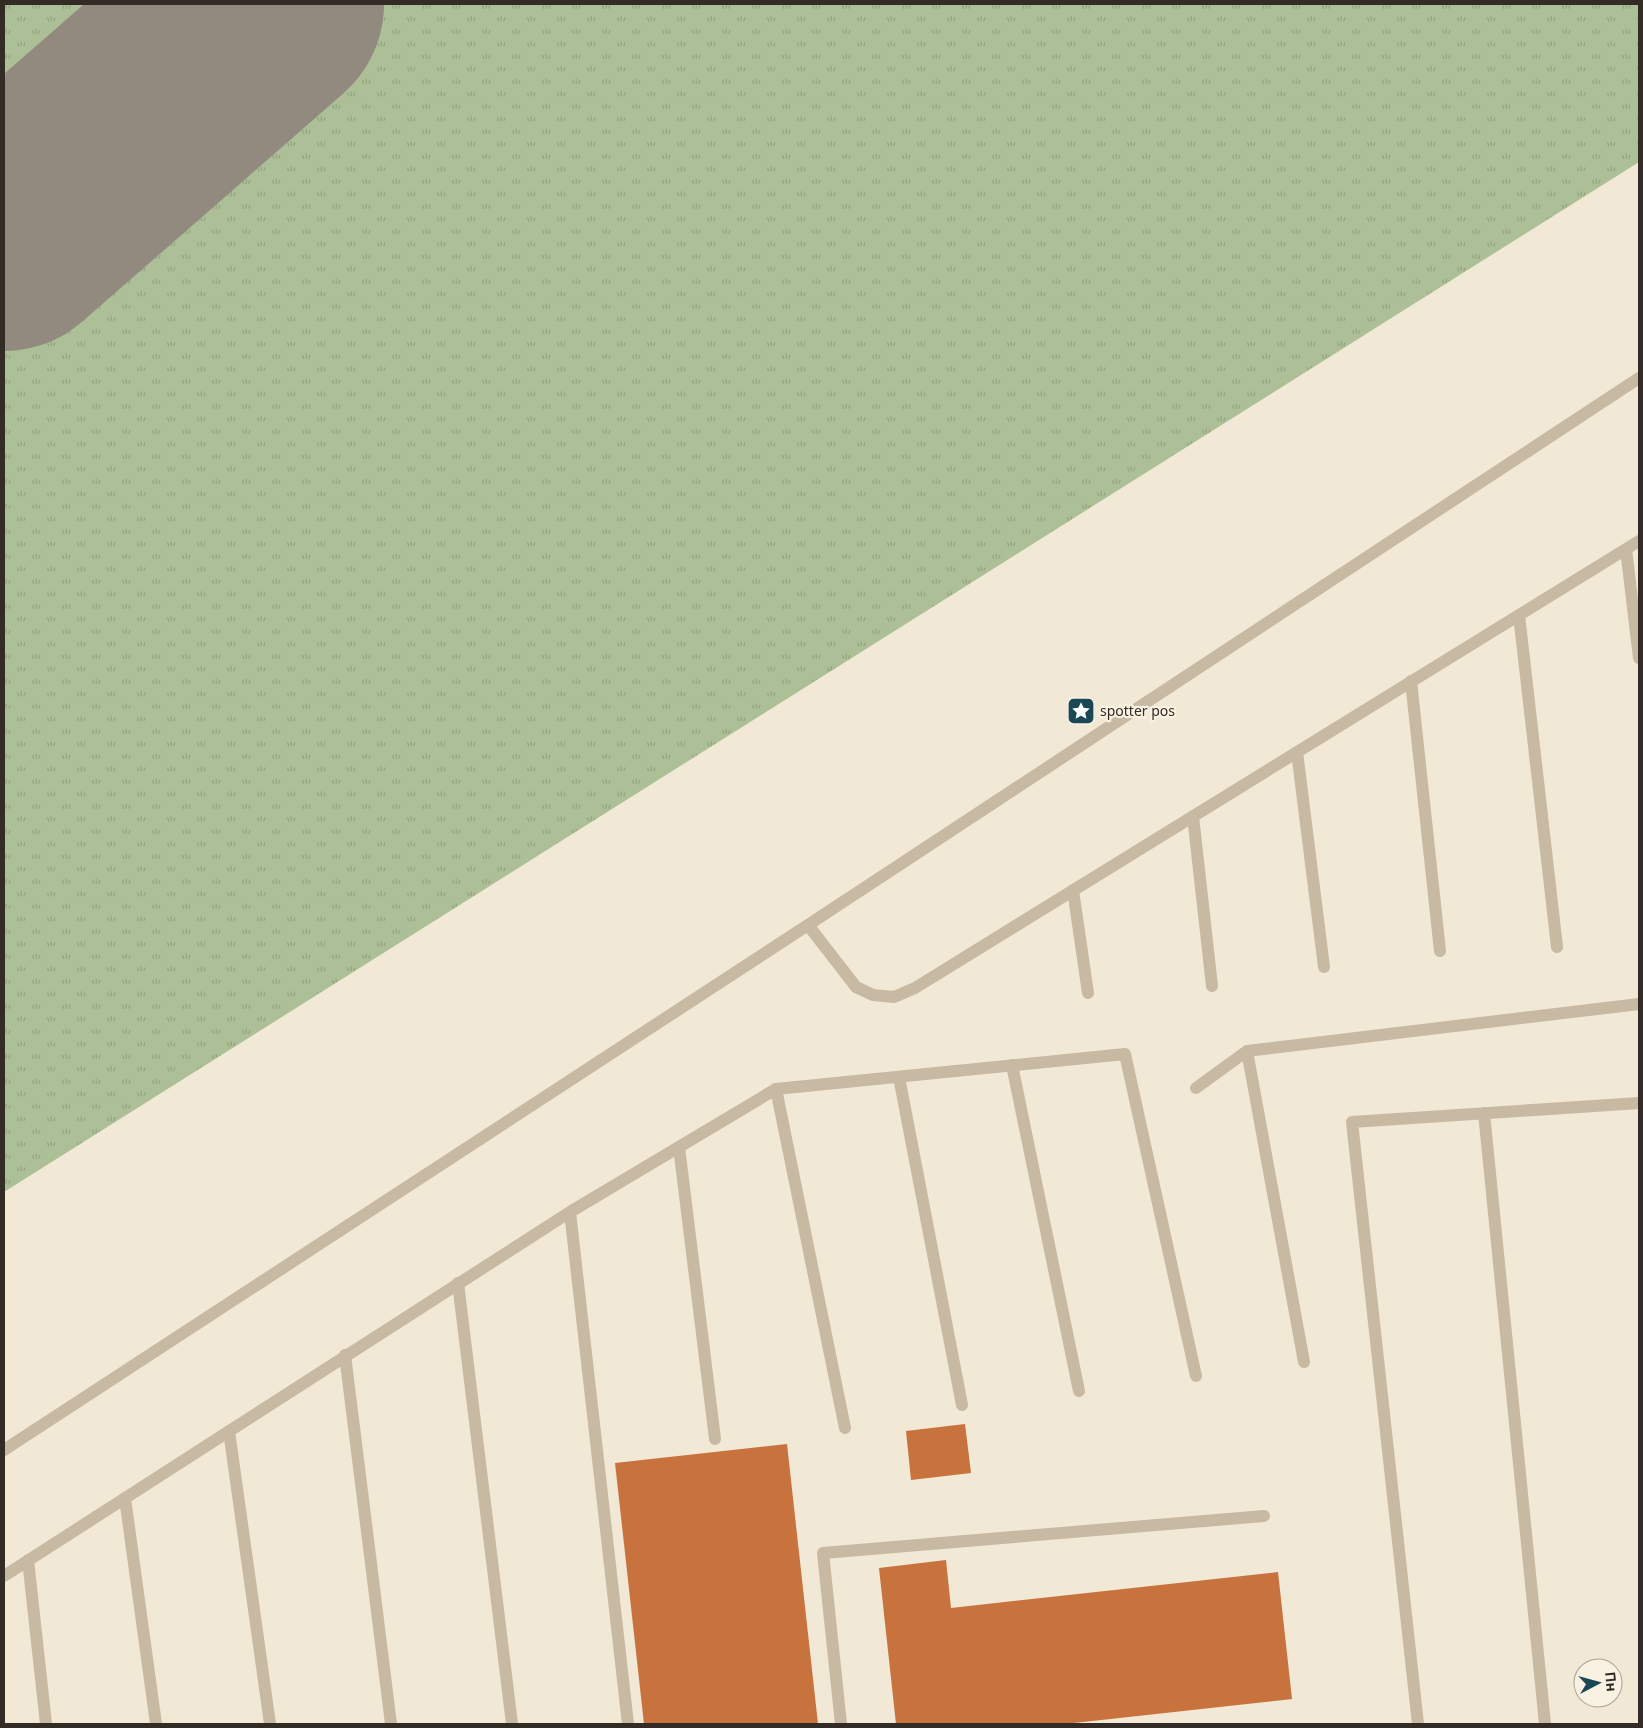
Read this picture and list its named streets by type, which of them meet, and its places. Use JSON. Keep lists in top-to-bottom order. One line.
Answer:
{"places":{"place":["spotter pos"]},"north":"right"}
